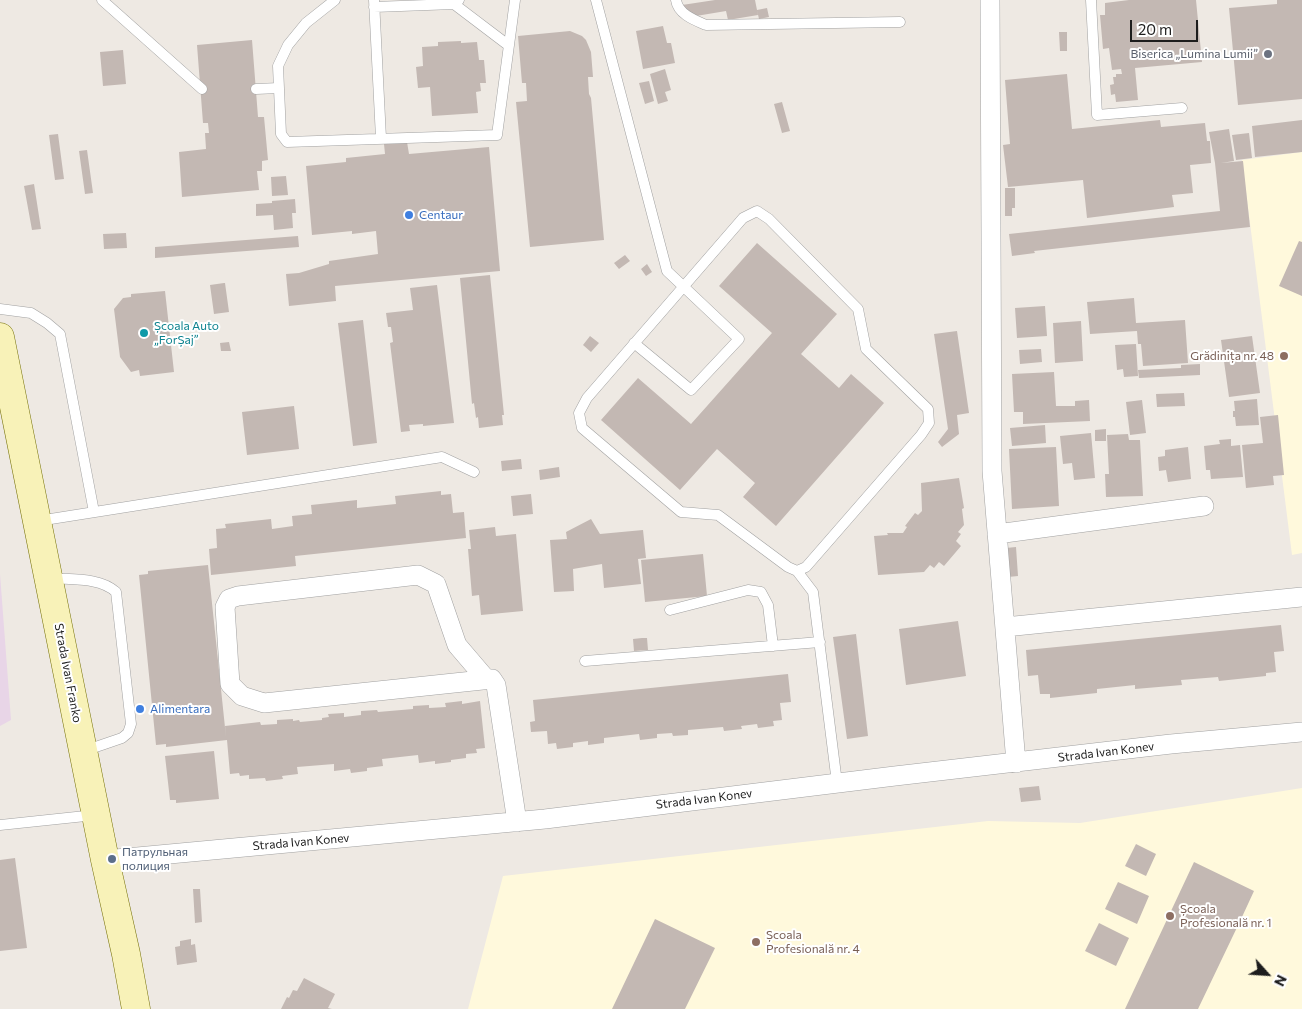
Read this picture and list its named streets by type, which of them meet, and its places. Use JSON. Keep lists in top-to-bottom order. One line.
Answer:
{"streets":{"main road":["Strada Ivan Franko"],"street":["Strada Ivan Konev"]},"crossings":[["Strada Ivan Franko","Strada Ivan Konev"]],"places":["Biserica „Lumina Lumii”","Centaur","Școala Auto „ForȘaj”","Grădinița nr. 48","Alimentara","Патрульная полиция","Școala Profesională nr. 1","Școala Profesională nr. 4"],"scale_bar":"20 m","north":"bottom right"}
